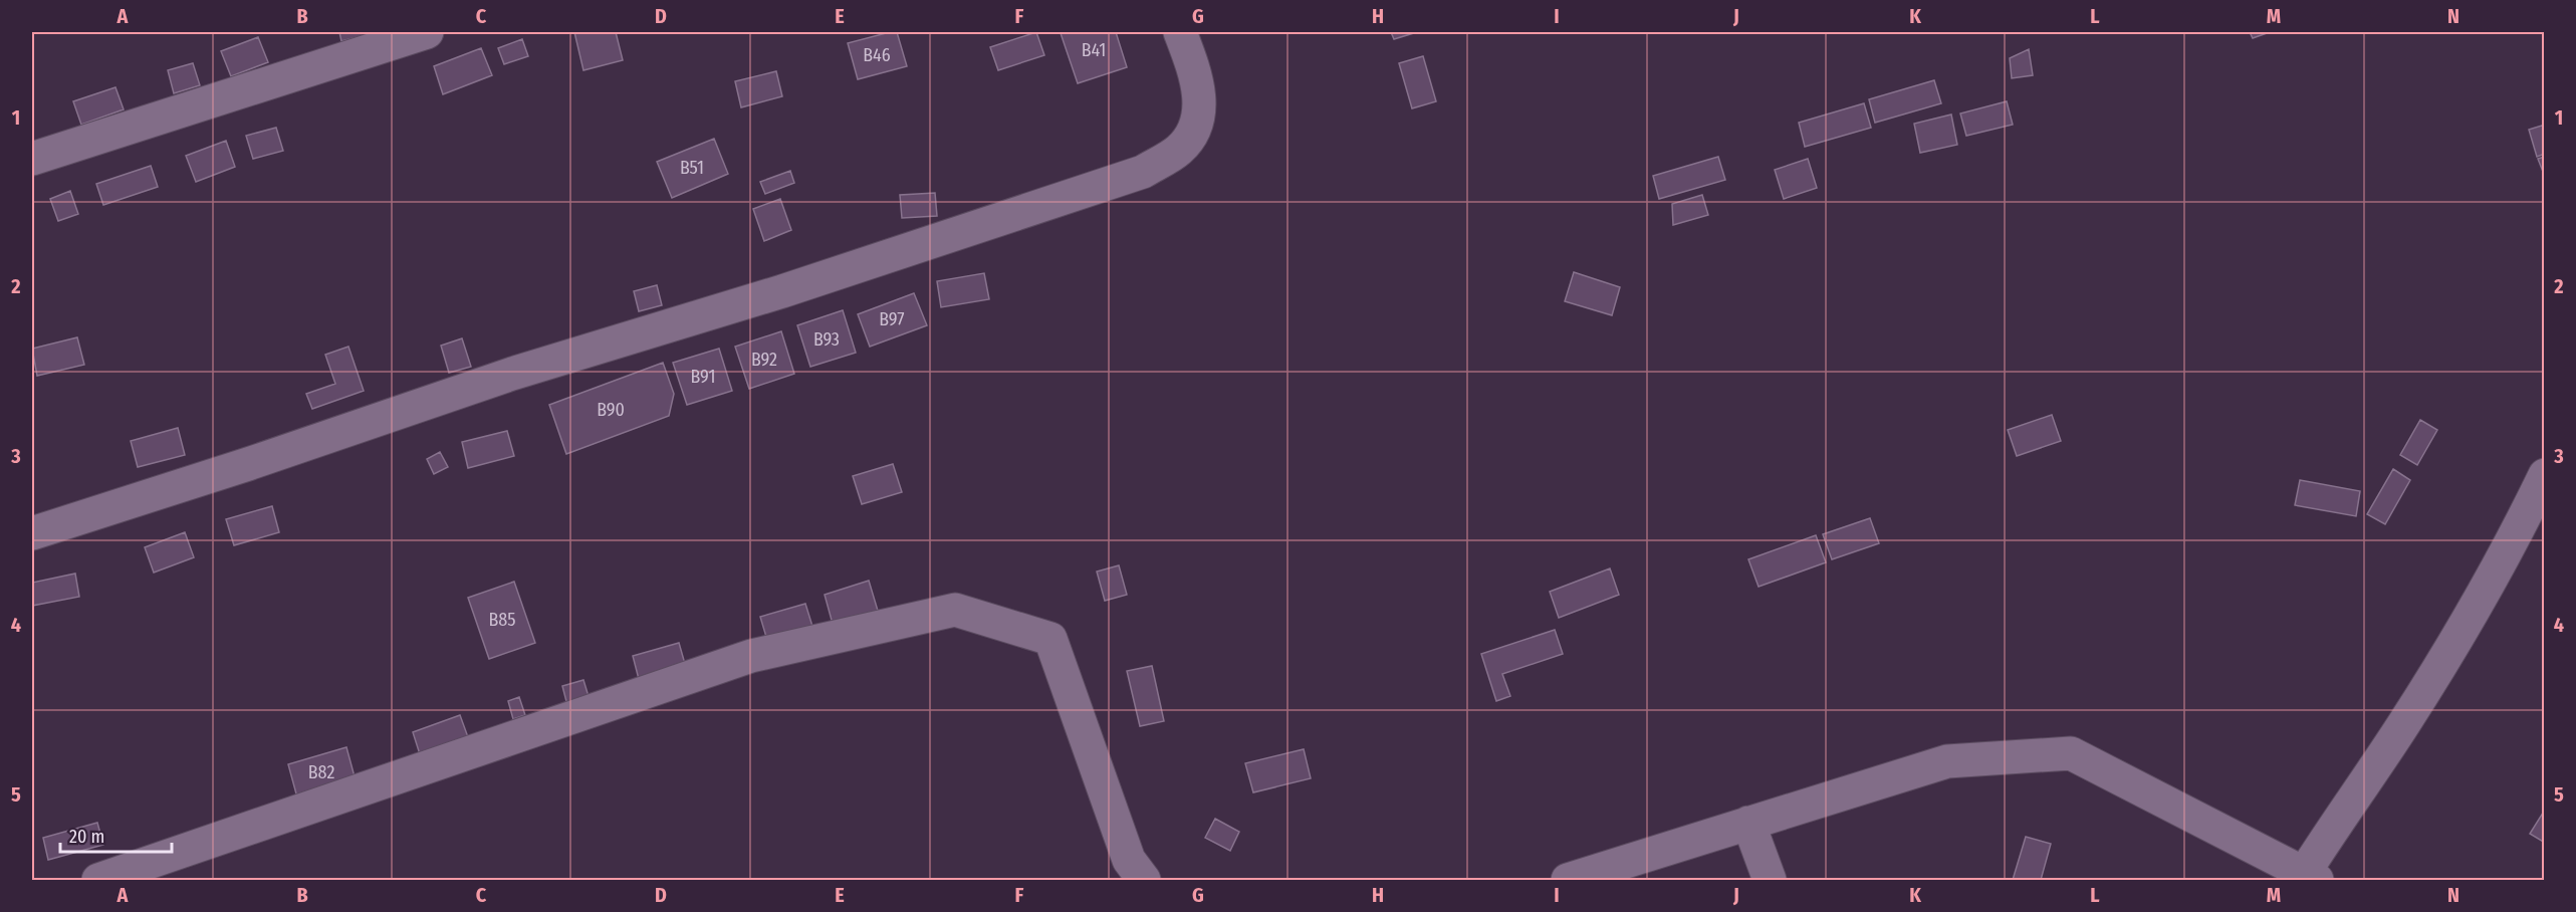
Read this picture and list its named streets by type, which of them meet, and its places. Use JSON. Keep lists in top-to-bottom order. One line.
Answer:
{"house_numbers":["B41","B46","B51","B97","B93","B92","B91","B90","B85","B82"],"scale_bar":"20 m","grid":{"columns":["A","B","C","D","E","F","G","H","I","J","K","L","M","N"],"rows":["1","2","3","4","5"]}}
